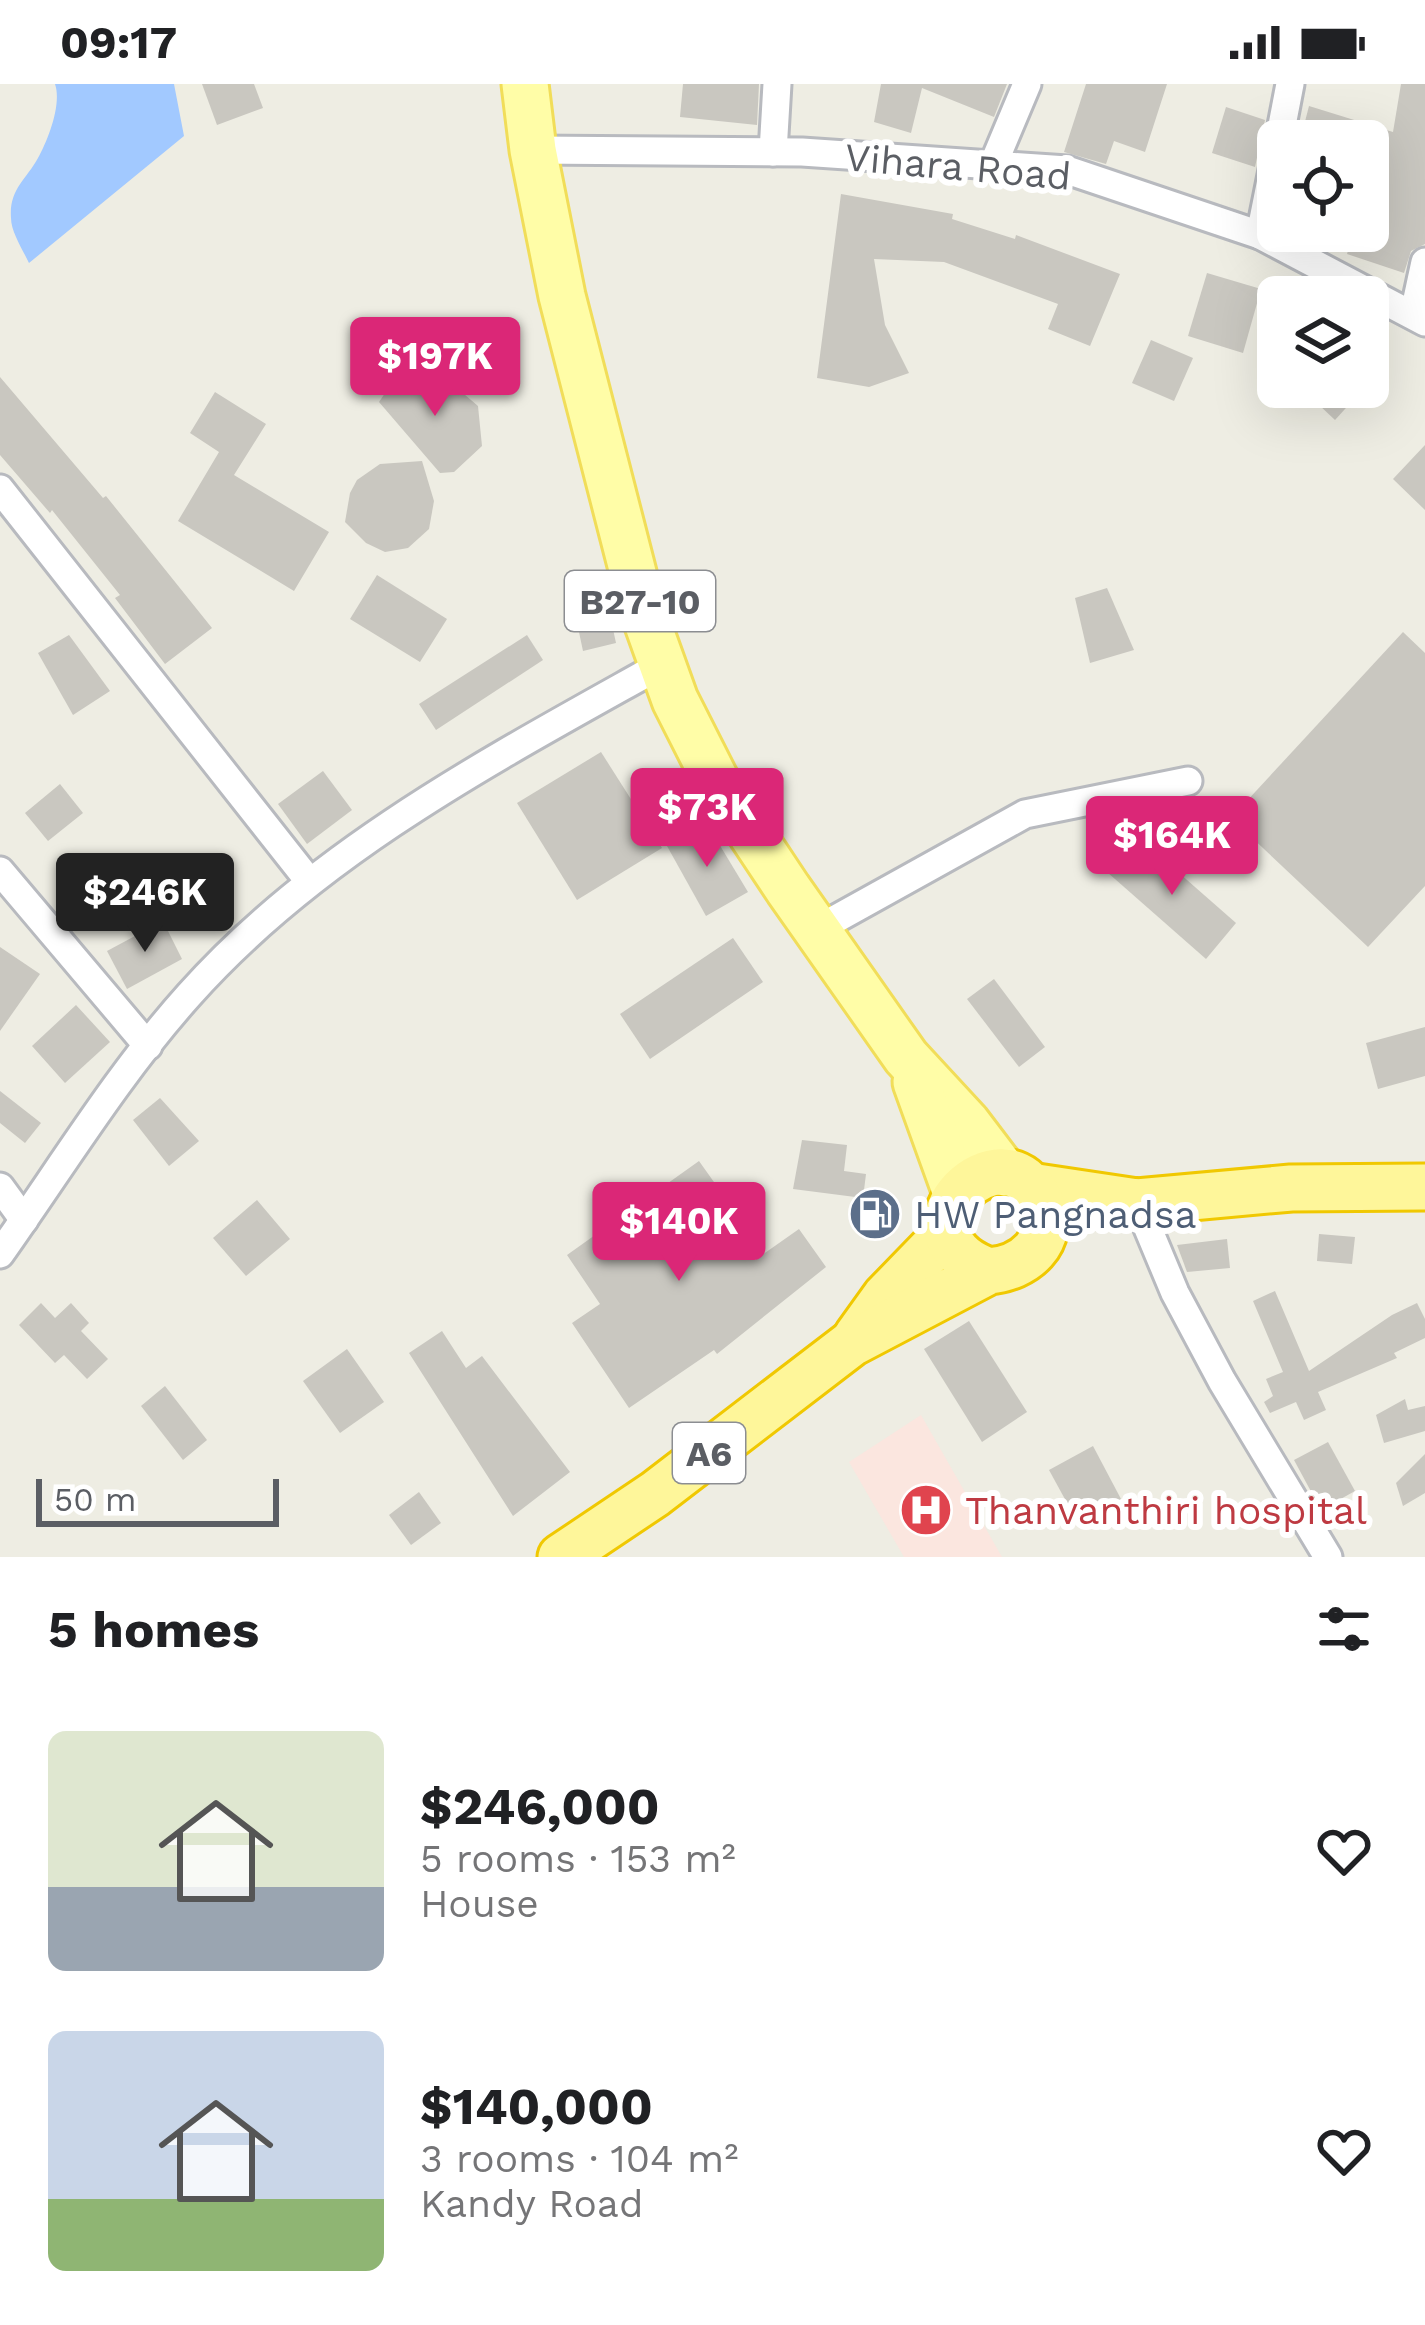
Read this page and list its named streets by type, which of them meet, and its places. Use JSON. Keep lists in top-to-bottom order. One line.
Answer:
{"streets":{"highway":["A6"],"main road":["B27-10"],"street":["Vihara Road"]},"crossings":[["Vihara Road","B27-10"],["B27-10","A6"]],"places":{"fuel station":["HW Pangnadsa"],"hospital":["Thanvanthiri hospital"]},"scale_bar":"50 m","page":{"status":"09:17","price":["$197K","$73K","$164K","$246K","$140K"],"scale":"50 m","heading":"5 homes","list":[{"name":"$246,000","note":"5 rooms · 153 m² · House"},{"name":"$140,000","note":"3 rooms · 104 m² · Kandy Road"}]}}
